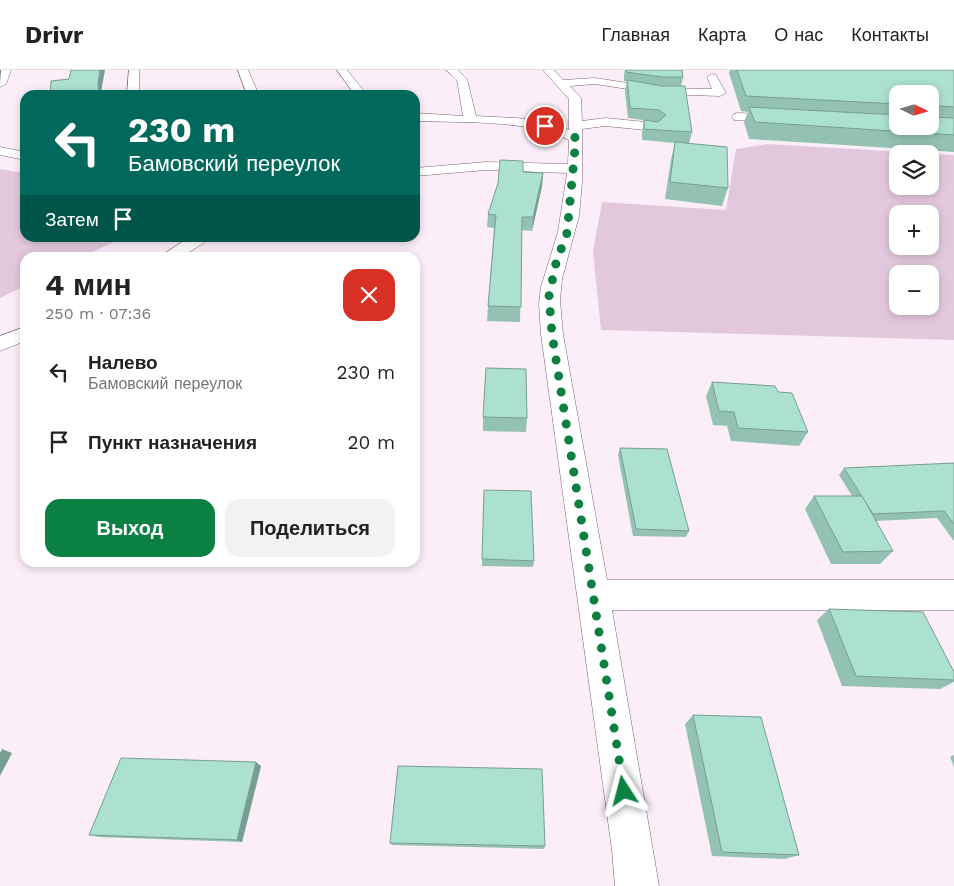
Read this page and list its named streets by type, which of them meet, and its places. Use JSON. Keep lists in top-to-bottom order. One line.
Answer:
{"north":"right","page":{"header":"Drivr","nav":["Главная","Карта","О нас","Контакты"],"map_buttons":["+","−"],"turn":["230 m","Бамовский переулок"],"then":"Затем","heading":["4 мин","250 m · 07:36"],"list":[{"name":"Налево","note":"Бамовский переулок","value":"230 m"},{"name":"Пункт назначения","value":"20 m"}],"buttons":["Выход","Поделиться"]}}
